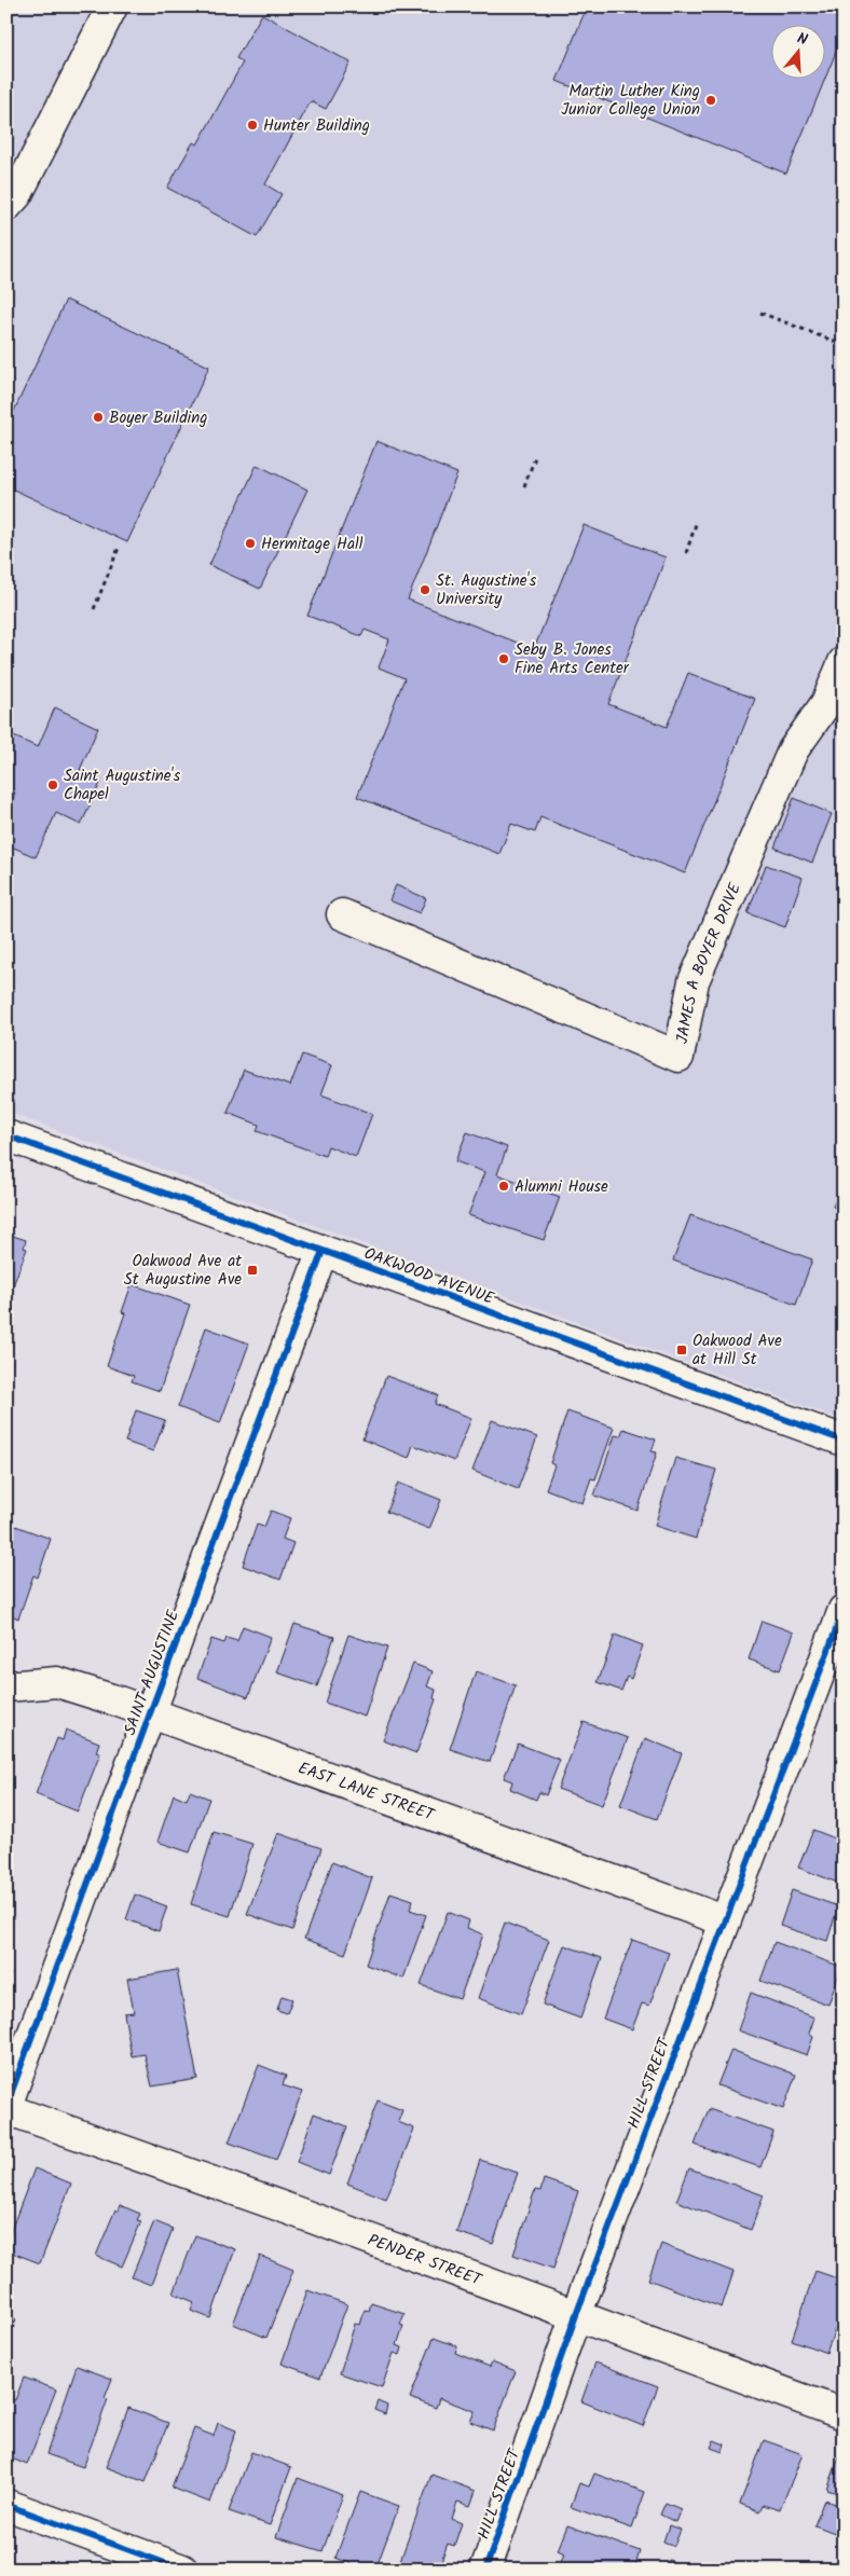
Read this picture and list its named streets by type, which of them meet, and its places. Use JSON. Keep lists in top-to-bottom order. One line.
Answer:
{"streets":{"street":["JAMES A BOYER DRIVE","OAKWOOD AVENUE","SAINT AUGUSTINE","EAST LANE STREET","HILL STREET","PENDER STREET"]},"crossings":[["OAKWOOD AVENUE","SAINT AUGUSTINE"],["SAINT AUGUSTINE","EAST LANE STREET"],["SAINT AUGUSTINE","PENDER STREET"],["EAST LANE STREET","HILL STREET"],["HILL STREET","PENDER STREET"]],"places":{"other":["Martin Luther King Junior College Union","Hunter Building","Boyer Building","Hermitage Hall","St. Augustine's University","Seby B. Jones Fine Arts Center","Saint Augustine's Chapel","Alumni House"],"transit":["Oakwood Ave at St Augustine Ave","Oakwood Ave at Hill St"]},"north":"top"}
